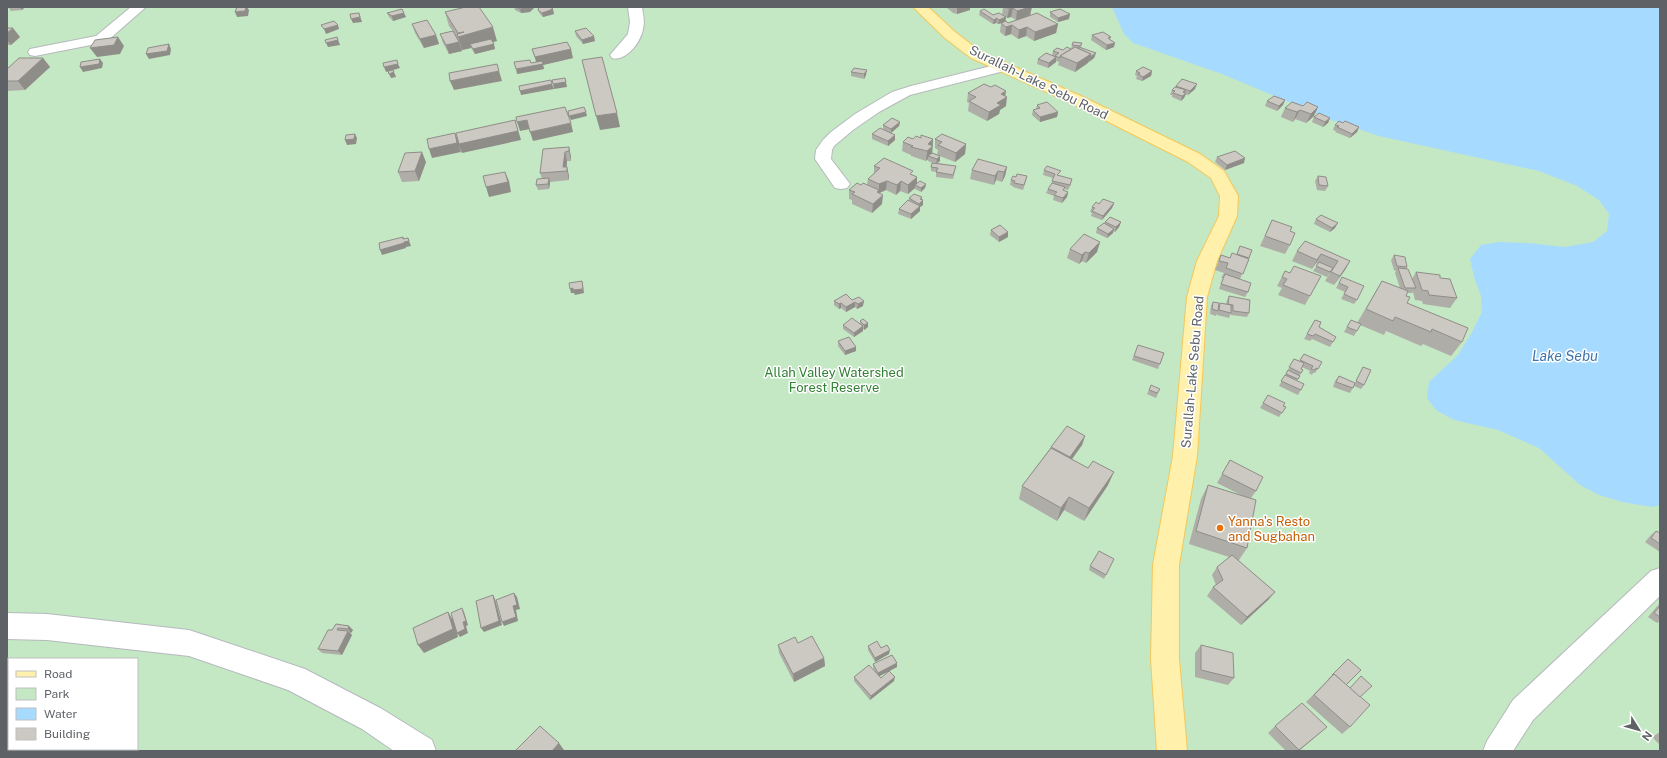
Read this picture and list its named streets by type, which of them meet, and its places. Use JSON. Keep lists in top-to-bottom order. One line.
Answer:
{"streets":{"main road":["Surallah-Lake Sebu Road"]},"water":["Lake Sebu"],"parks":["Allah Valley Watershed Forest Reserve"],"places":["Yanna's Resto and Sugbahan"],"legend":["Road","Park","Water","Building"],"north":"bottom right"}
